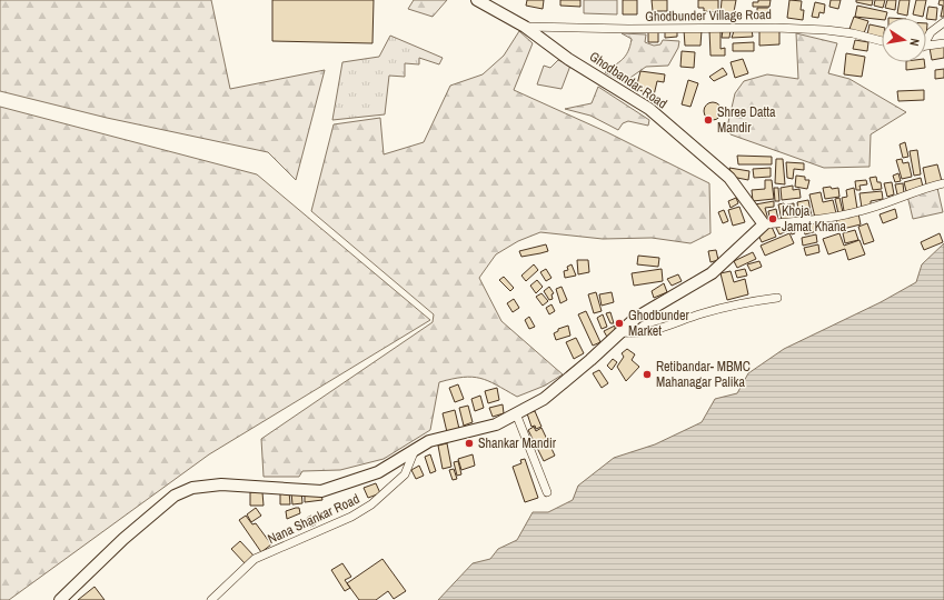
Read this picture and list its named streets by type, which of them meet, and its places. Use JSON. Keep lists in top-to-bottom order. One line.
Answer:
{"streets":{"street":["Ghodbunder Village Road","Ghodbandar Road","Nana Shankar Road"]},"crossings":[["Ghodbunder Village Road","Ghodbandar Road"]],"places":["Shree Datta Mandir","Khoja Jamat Khana","Ghodbunder Market","Retibandar- MBMC Mahanagar Palika","Shankar Mandir"],"north":"right"}
